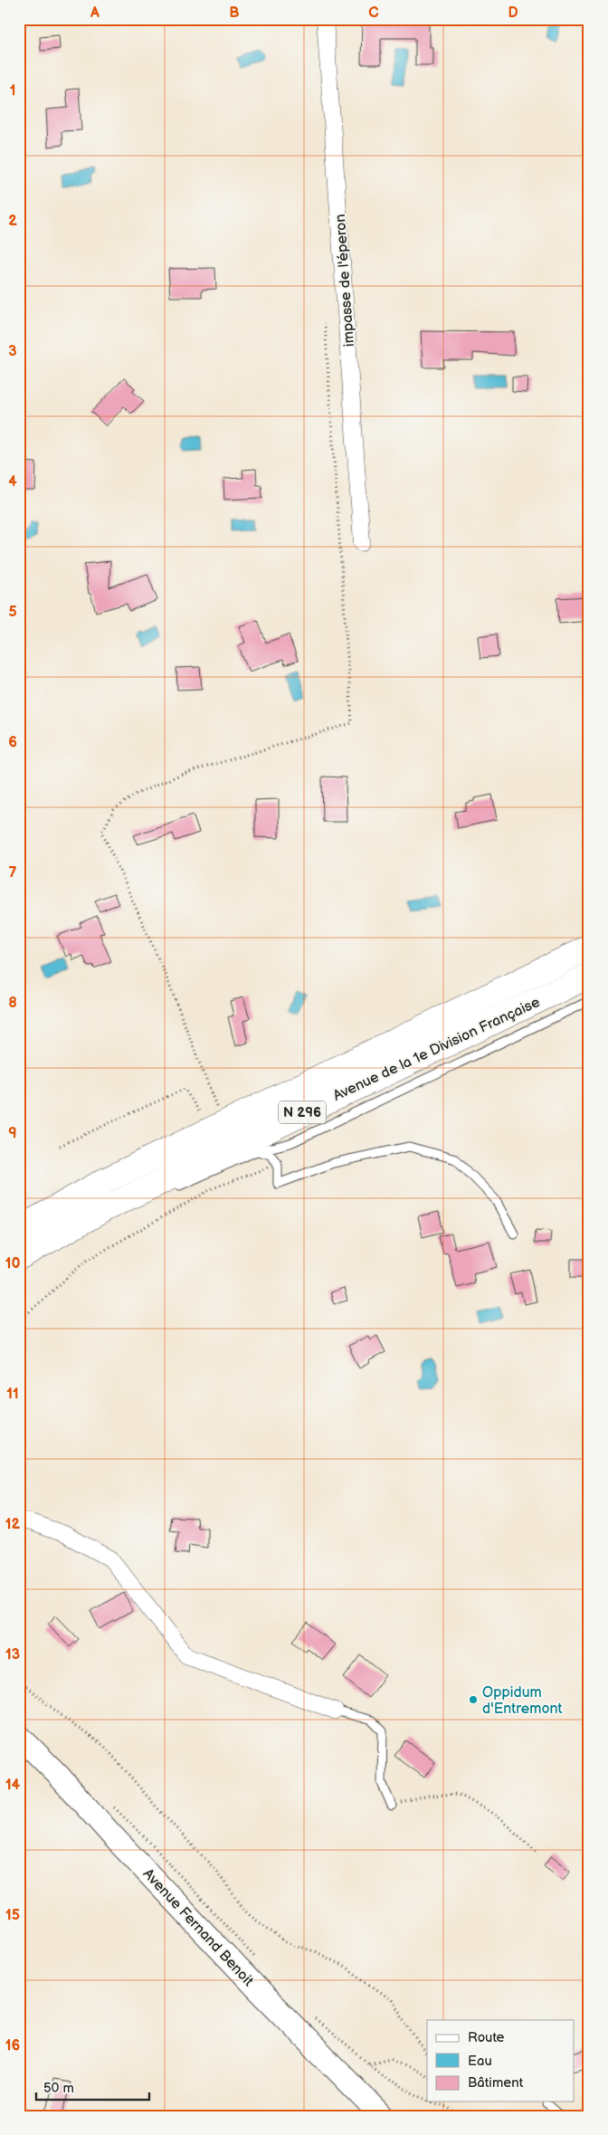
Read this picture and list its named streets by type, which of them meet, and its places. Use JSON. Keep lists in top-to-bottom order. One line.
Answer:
{"streets":{"highway":["Avenue de la 1e Division Française","N 296"],"main road":["Avenue Fernand Benoit"],"street":["impasse de l'éperon"]},"places":["Oppidum d'Entremont"],"legend":["Route","Eau","Bâtiment"],"scale_bar":"50 m","grid":{"columns":["A","B","C","D"],"rows":["1","2","3","4","5","6","7","8","9","10","11","12","13","14","15","16"]}}
